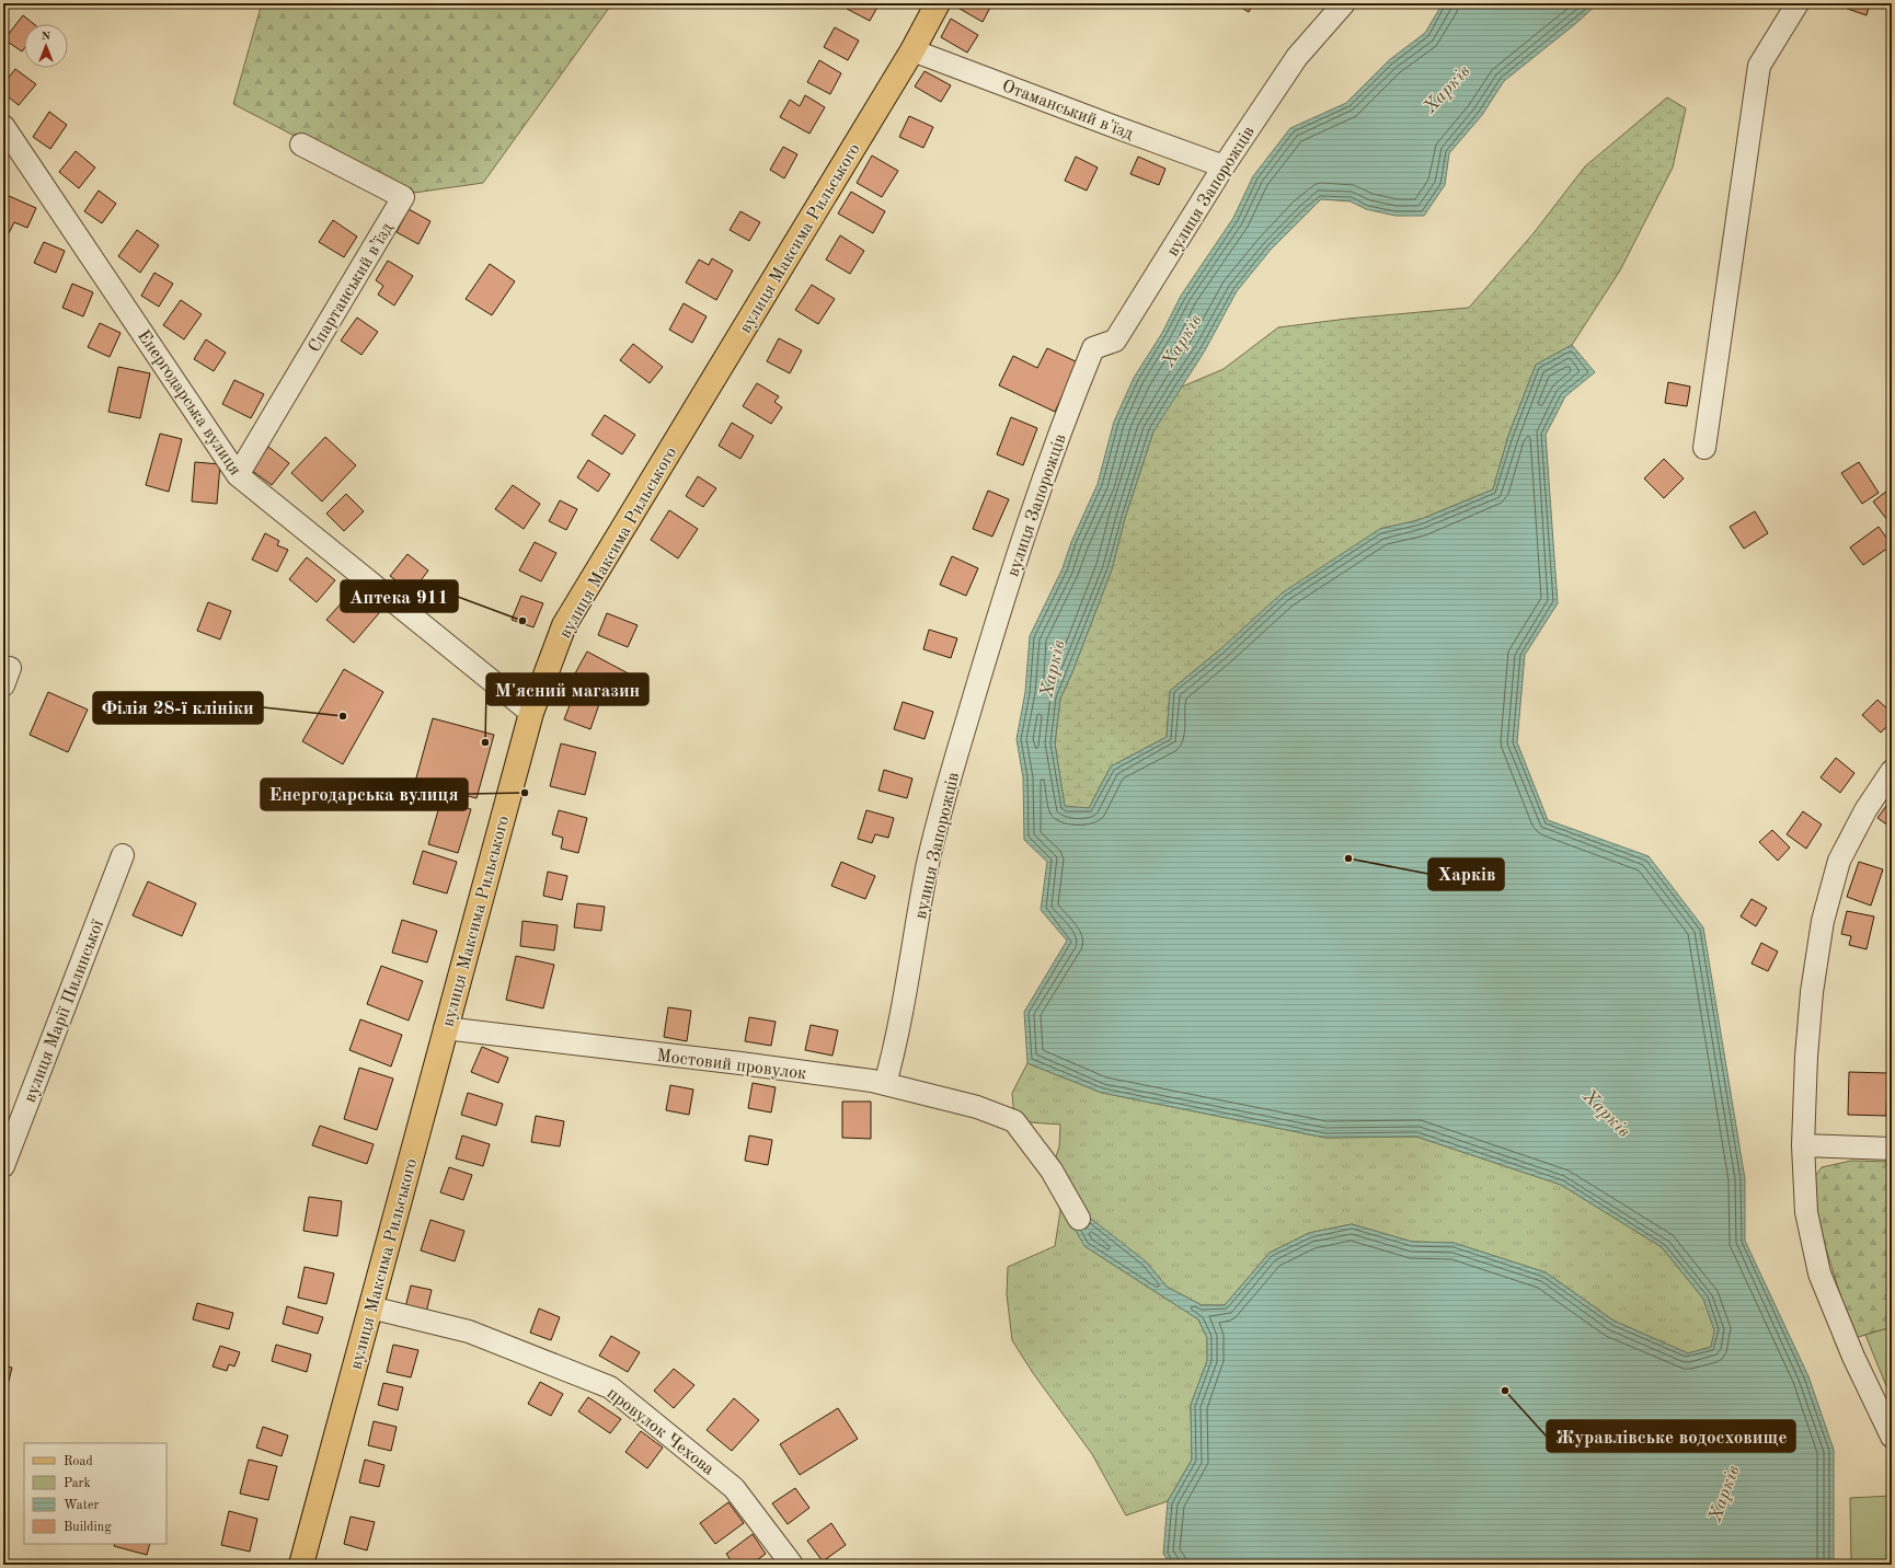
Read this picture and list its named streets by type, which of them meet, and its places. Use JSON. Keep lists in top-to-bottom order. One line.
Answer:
{"streets":{"main road":["вулиця Максима Рильського"],"street":["Отаманський в'їзд","вулиця Запорожців","Спартанський в’їзд","Енергодарська вулиця","вулиця Марії Пилинської","Мостовий провулок","провулок Чехова"]},"crossings":[["Отаманський в'їзд","вулиця Запорожців"],["Отаманський в'їзд","вулиця Максима Рильського"],["вулиця Запорожців","Мостовий провулок"],["вулиця Максима Рильського","Енергодарська вулиця"],["вулиця Максима Рильського","Мостовий провулок"],["вулиця Максима Рильського","провулок Чехова"],["Спартанський в’їзд","Енергодарська вулиця"]],"water":["Харків"],"places":["Аптека 911","Філія 28-ї клініки","М'ясний магазин","Енергодарська вулиця","Харків","Журавлівське водосховище"],"legend":["Road","Park","Water","Building"],"north":"top"}
